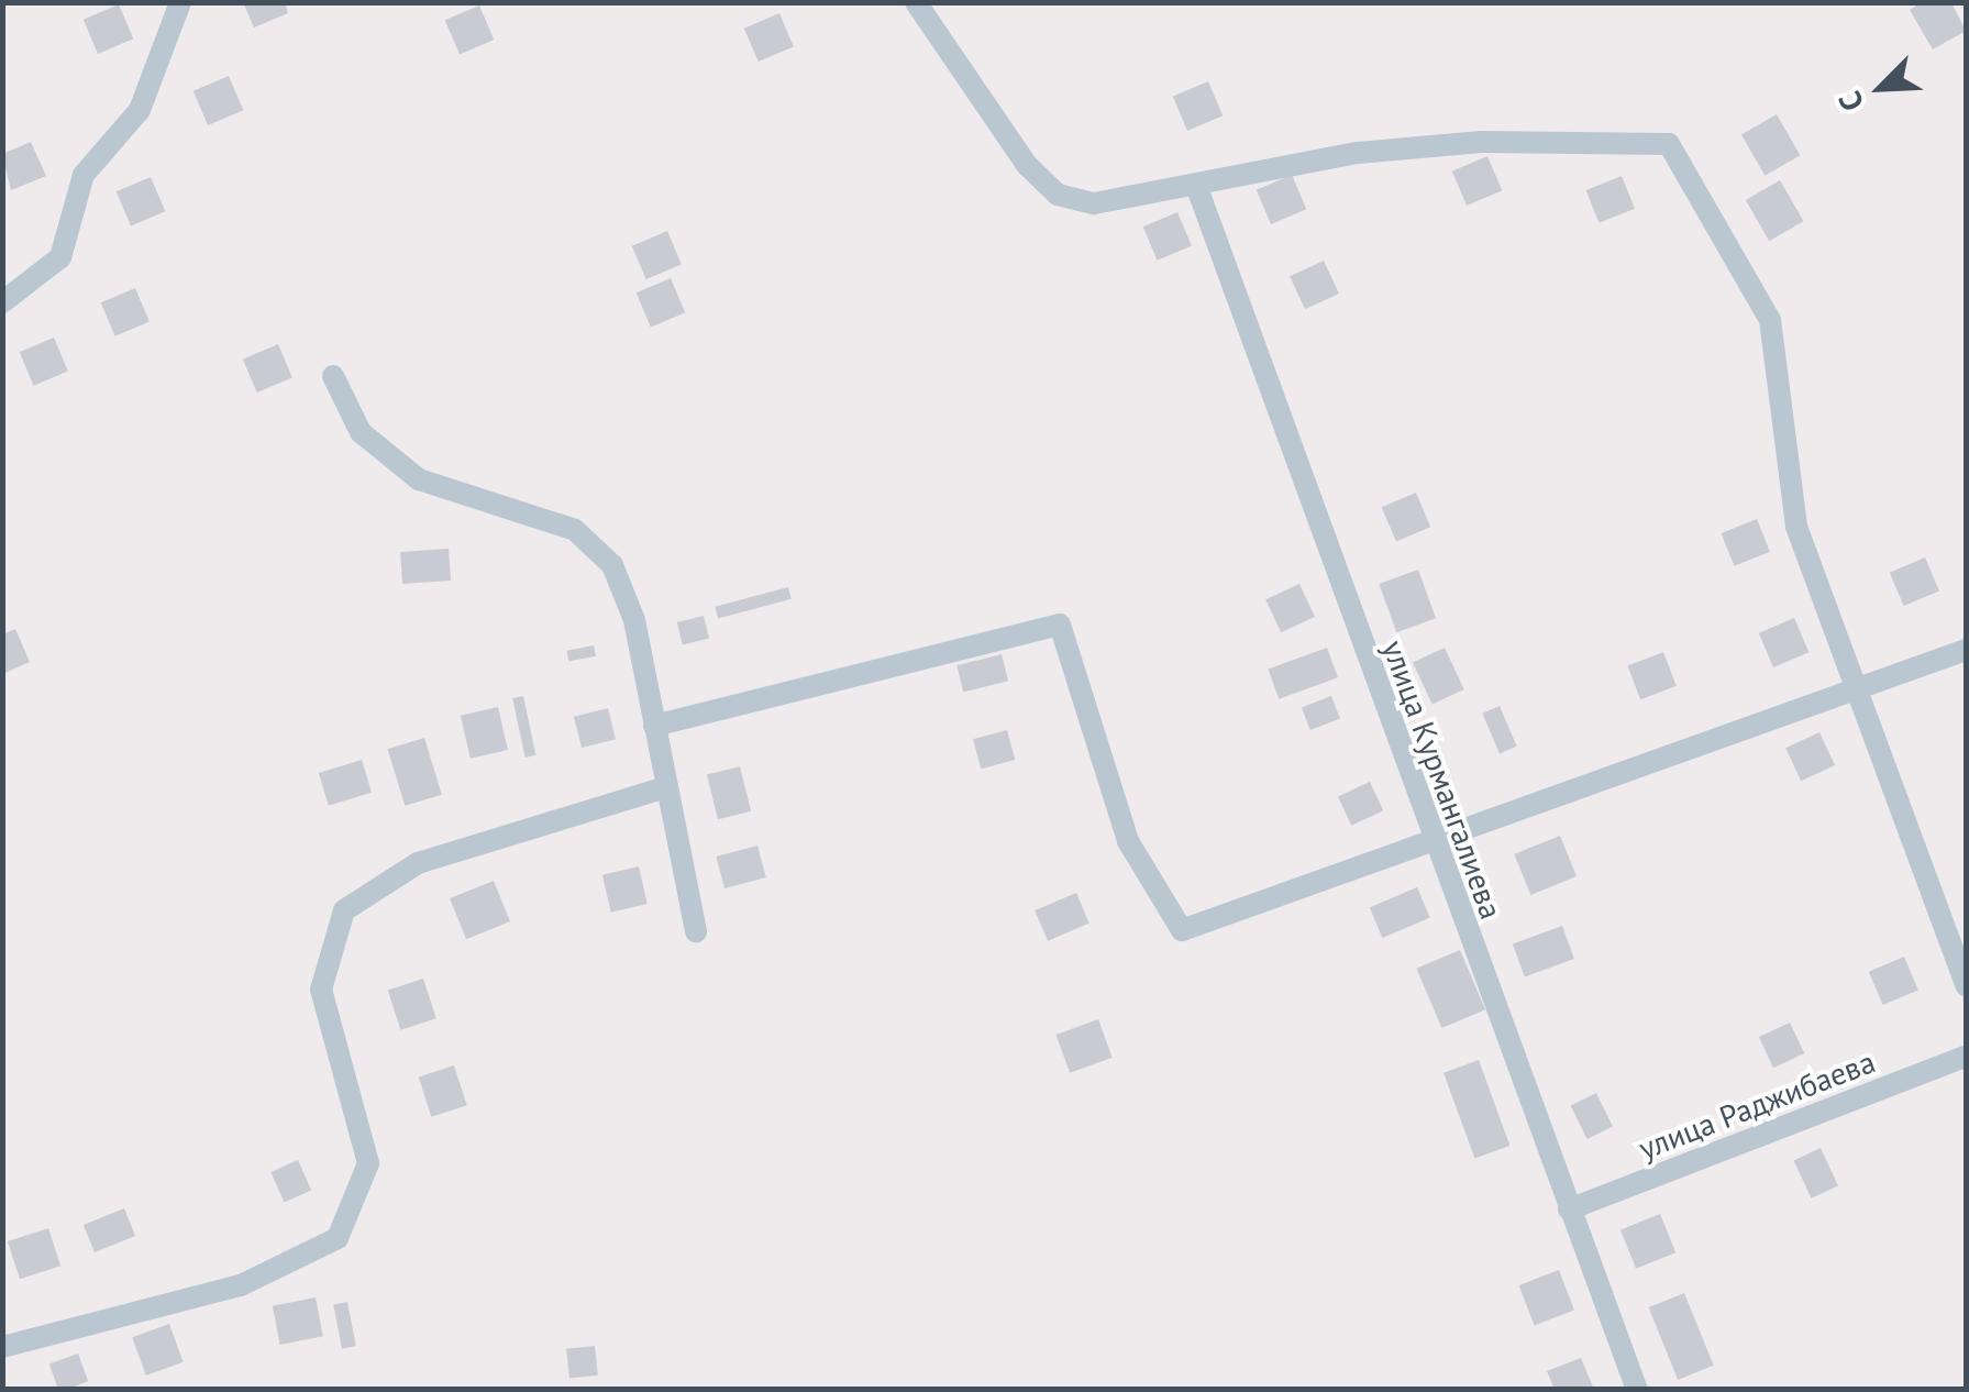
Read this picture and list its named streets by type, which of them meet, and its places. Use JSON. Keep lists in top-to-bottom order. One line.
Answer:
{"streets":{"street":["улица Курмангалиева","улица Раджибаева"]},"crossings":[["улица Курмангалиева","улица Раджибаева"]],"north":"bottom left"}
